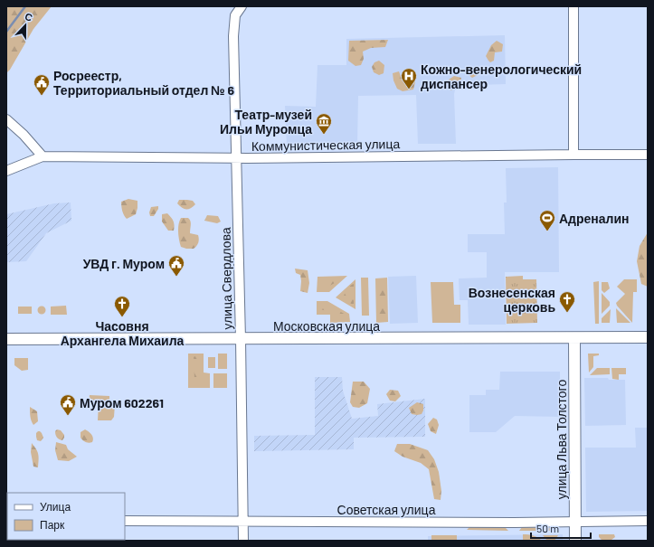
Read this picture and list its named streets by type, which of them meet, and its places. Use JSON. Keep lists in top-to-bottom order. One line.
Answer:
{"streets":{"street":["Коммунистическая улица","улица Свердлова","Московская улица","улица Льва Толстого","Советская улица"]},"crossings":[["Коммунистическая улица","улица Свердлова"],["улица Свердлова","Московская улица"],["улица Свердлова","Советская улица"],["Московская улица","улица Льва Толстого"],["улица Льва Толстого","Советская улица"]],"places":{"hospital":["Кожно-венерологический диспансер"],"public building":["Росреестр, Территориальный отдел № 6","УВД г. Муром","Муром 602261"],"museum":["Театр-музей Ильи Муромца"],"sports":["Адреналин"],"church":["Вознесенская церковь","Часовня Архангела Михаила"]},"legend":["Улица","Парк"],"scale_bar":"50 m","north":"top"}
